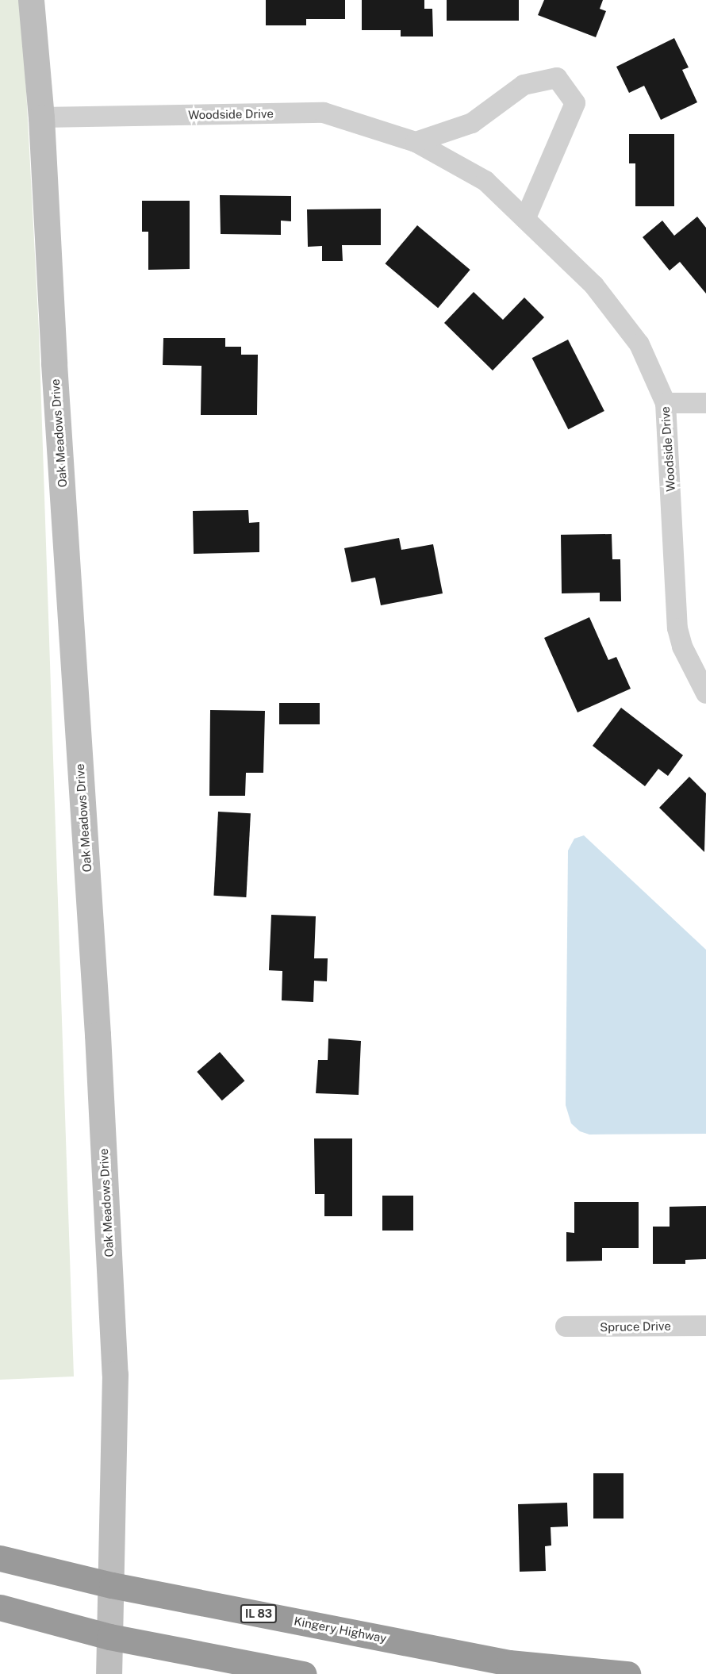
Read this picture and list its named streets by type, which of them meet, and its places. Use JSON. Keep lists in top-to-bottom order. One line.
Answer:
{"streets":{"highway":["IL 83","Kingery Highway"],"street":["Woodside Drive","Oak Meadows Drive","Spruce Drive"]},"crossings":[["Woodside Drive","Oak Meadows Drive"],["Oak Meadows Drive","Kingery Highway"]]}
